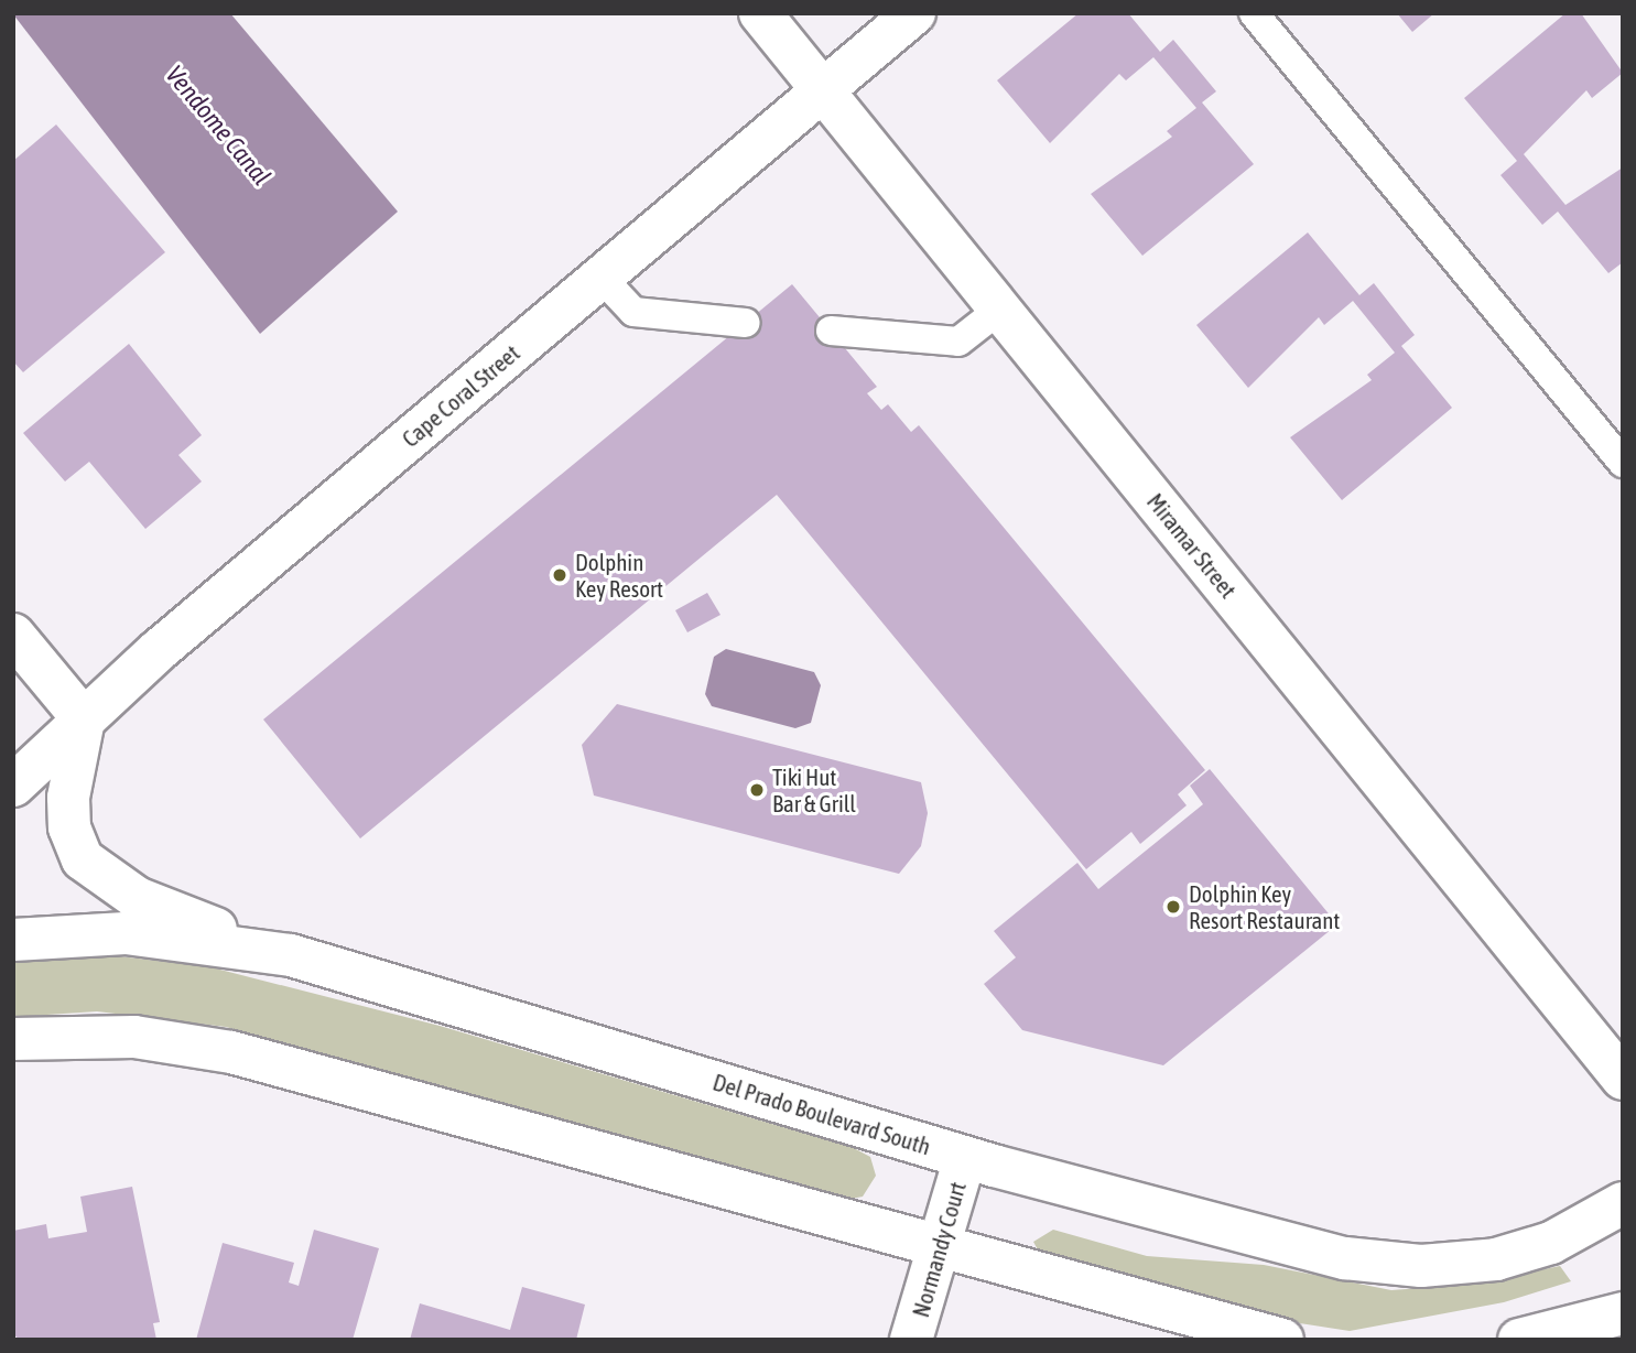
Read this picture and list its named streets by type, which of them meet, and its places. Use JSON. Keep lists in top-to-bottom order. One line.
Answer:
{"streets":{"street":["Cape Coral Street","Miramar Street","Del Prado Boulevard South","Normandy Court"]},"crossings":[["Cape Coral Street","Miramar Street"],["Del Prado Boulevard South","Normandy Court"]],"water":["Vendome Canal"],"places":["Dolphin Key Resort","Tiki Hut Bar & Grill","Dolphin Key Resort Restaurant"]}
